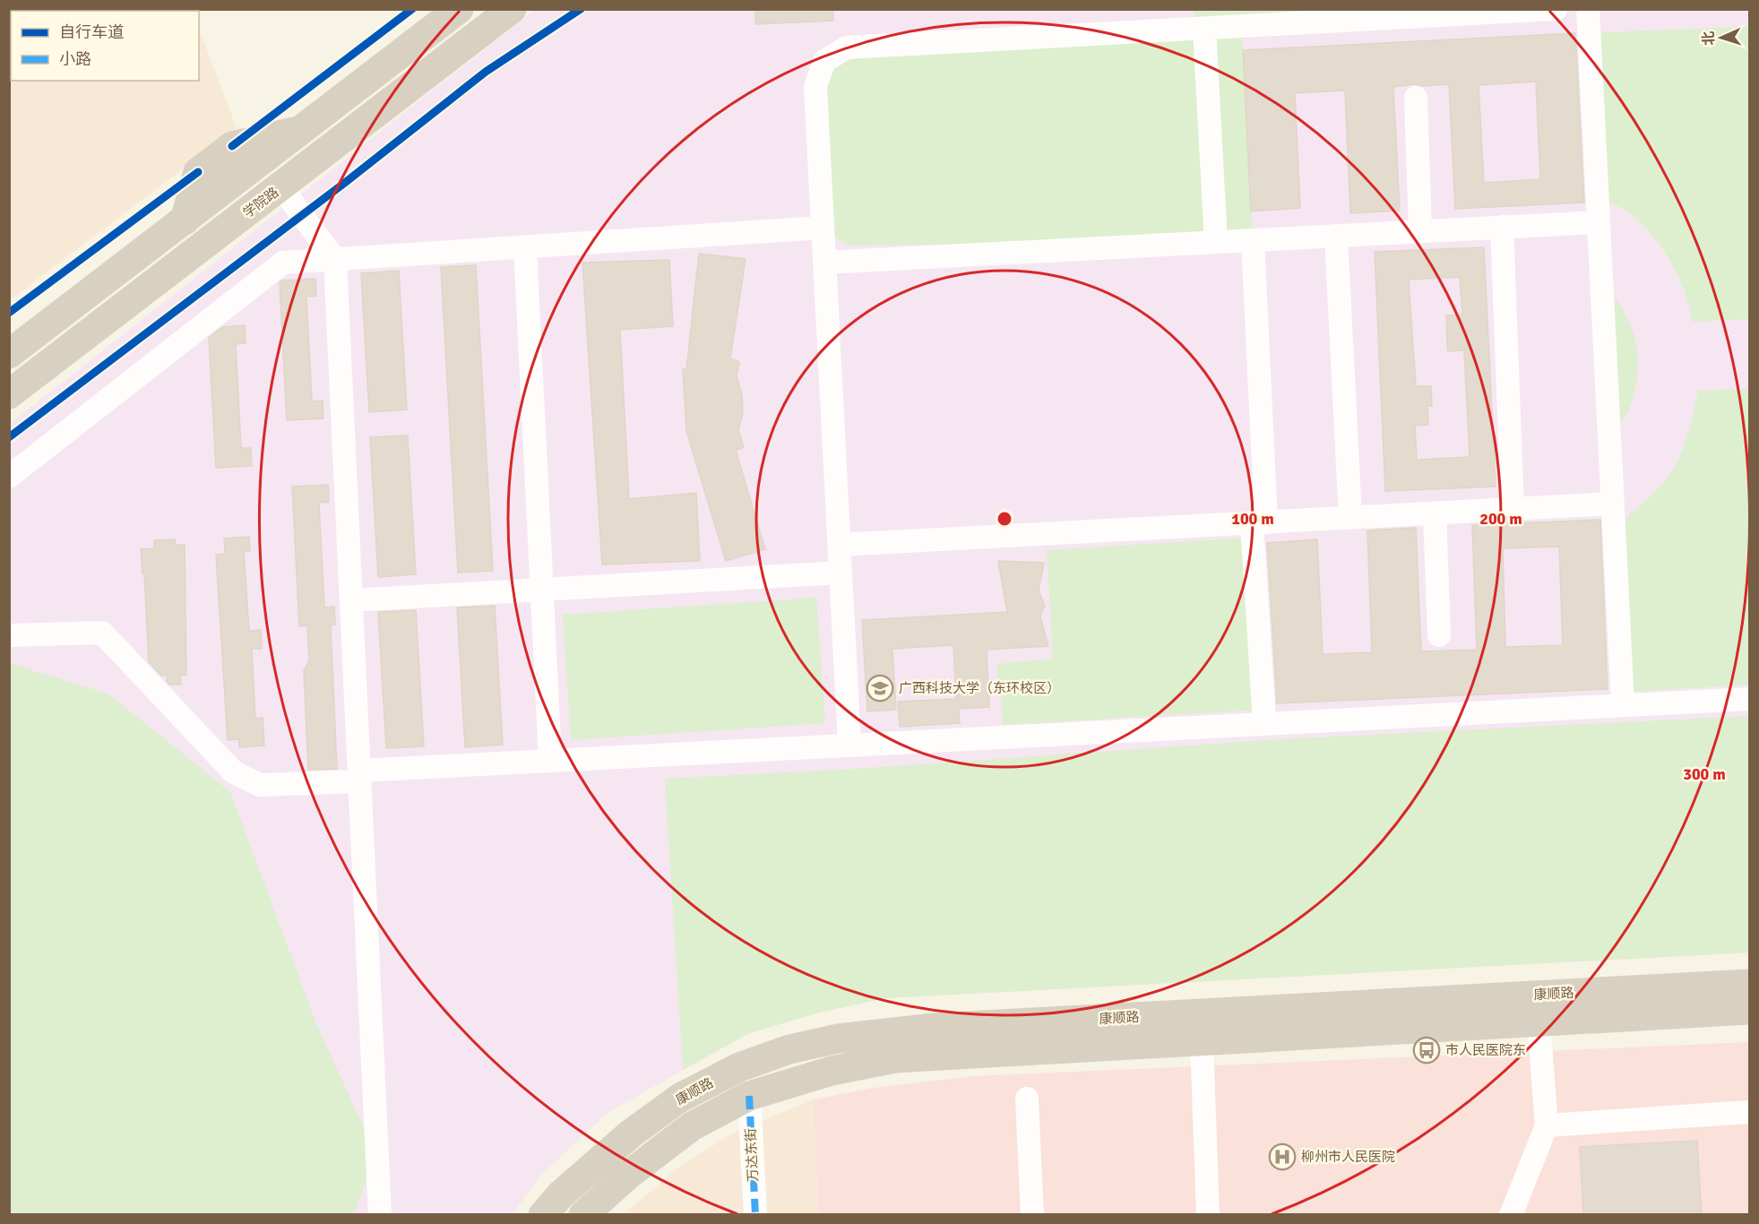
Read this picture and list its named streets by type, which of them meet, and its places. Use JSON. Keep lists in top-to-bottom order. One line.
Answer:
{"streets":{"main road":["学院路","康顺路"],"street":["万达东街"]},"crossings":[["康顺路","万达东街"]],"places":{"school or university":["广西科技大学（东环校区）"],"bus stop":["市人民医院东"],"hospital":["柳州市人民医院"]},"legend":["自行车道","小路"],"north":"left","rings":["100 m","200 m","300 m"]}
